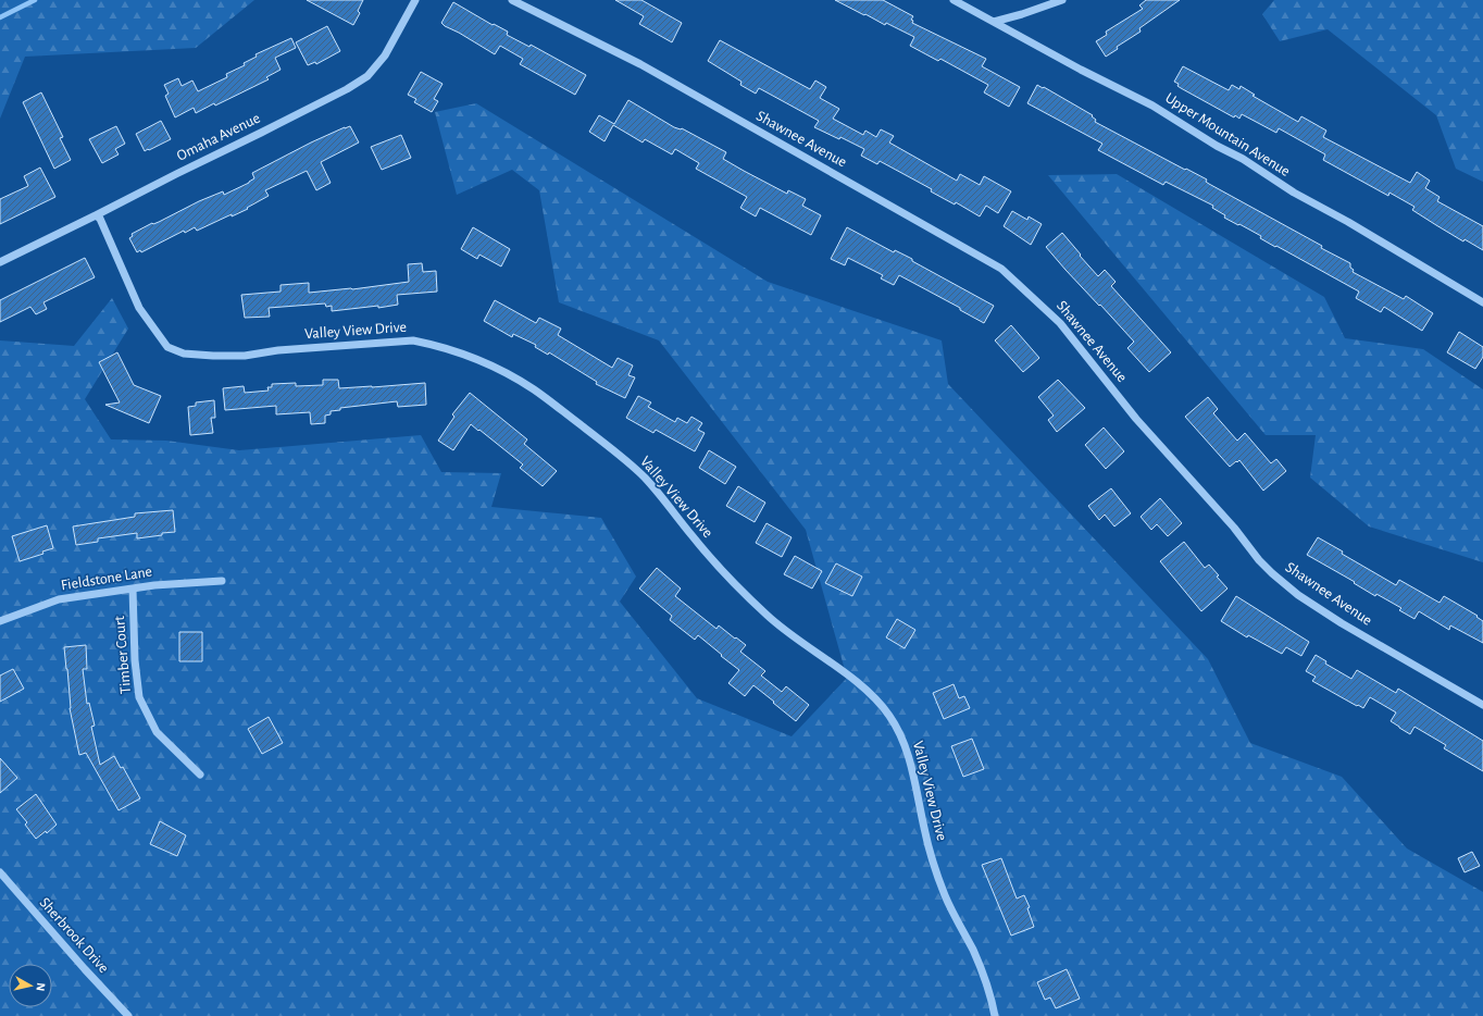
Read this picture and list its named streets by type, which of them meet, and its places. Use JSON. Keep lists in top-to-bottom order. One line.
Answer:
{"streets":{"street":["Upper Mountain Avenue","Omaha Avenue","Shawnee Avenue","Valley View Drive","Fieldstone Lane","Timber Court","Sherbrook Drive"]},"crossings":[["Omaha Avenue","Valley View Drive"],["Fieldstone Lane","Timber Court"]],"north":"right"}
